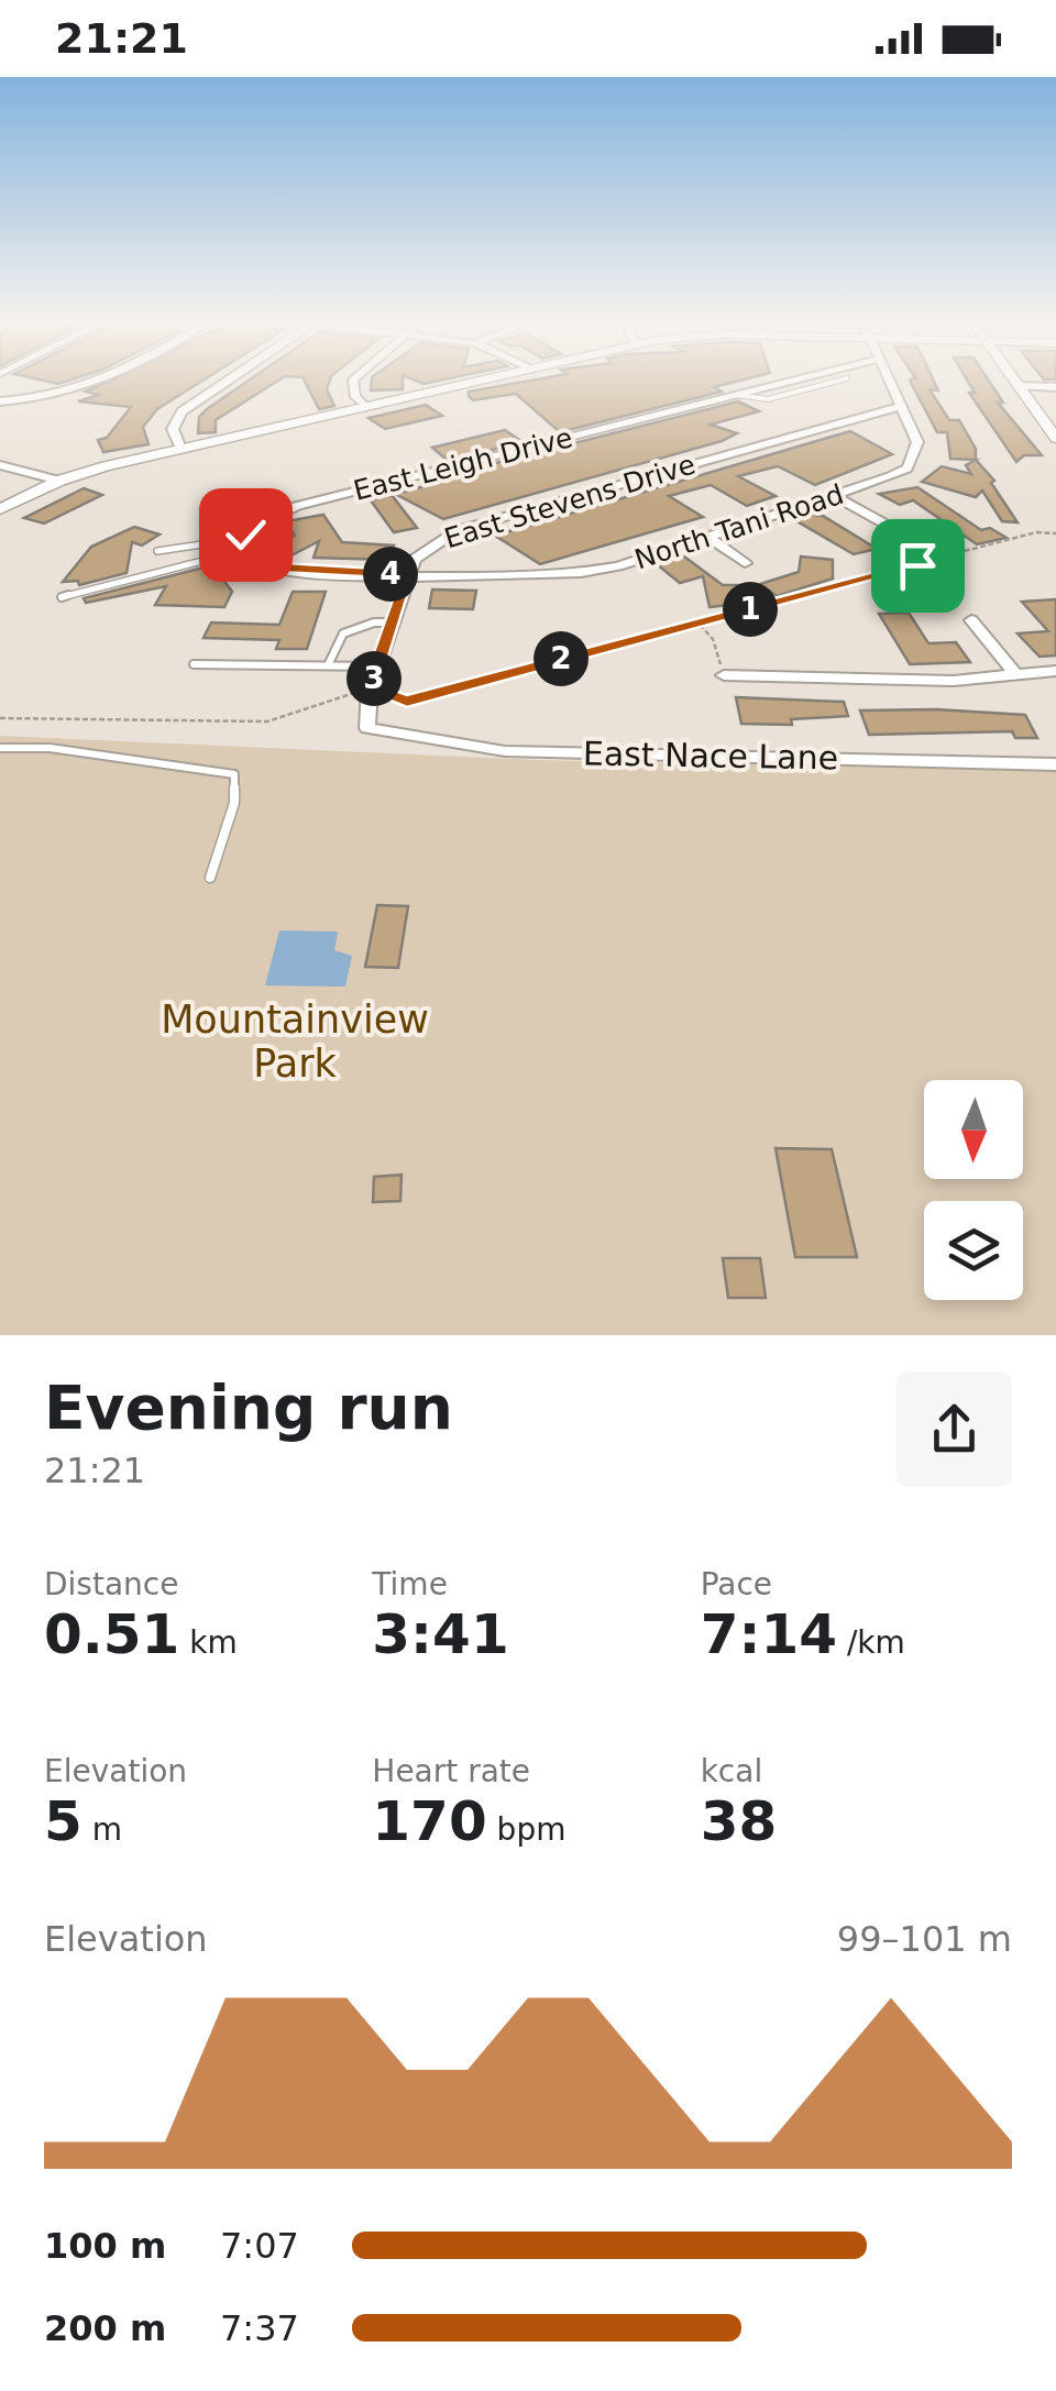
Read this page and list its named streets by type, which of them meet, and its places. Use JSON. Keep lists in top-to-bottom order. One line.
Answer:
{"streets":{"street":["East Leigh Drive","East Stevens Drive","North Tani Road","East Nace Lane"]},"crossings":[["East Stevens Drive","North Tani Road"],["East Stevens Drive","East Nace Lane"]],"parks":["Mountainview Park"],"north":"bottom","page":{"status":"21:21","pins":["4","1","2","3"],"heading":["Evening run","21:21"],"stats":[["Distance","0.51 km"],["Time","3:41"],["Pace","7:14 /km"],["Elevation","5 m"],["Heart rate","170 bpm"],["kcal","38"]],"chart":["Elevation","99–101 m"],"list":[{"name":"100 m","note":"7:07"},{"name":"200 m","note":"7:37"}]}}
